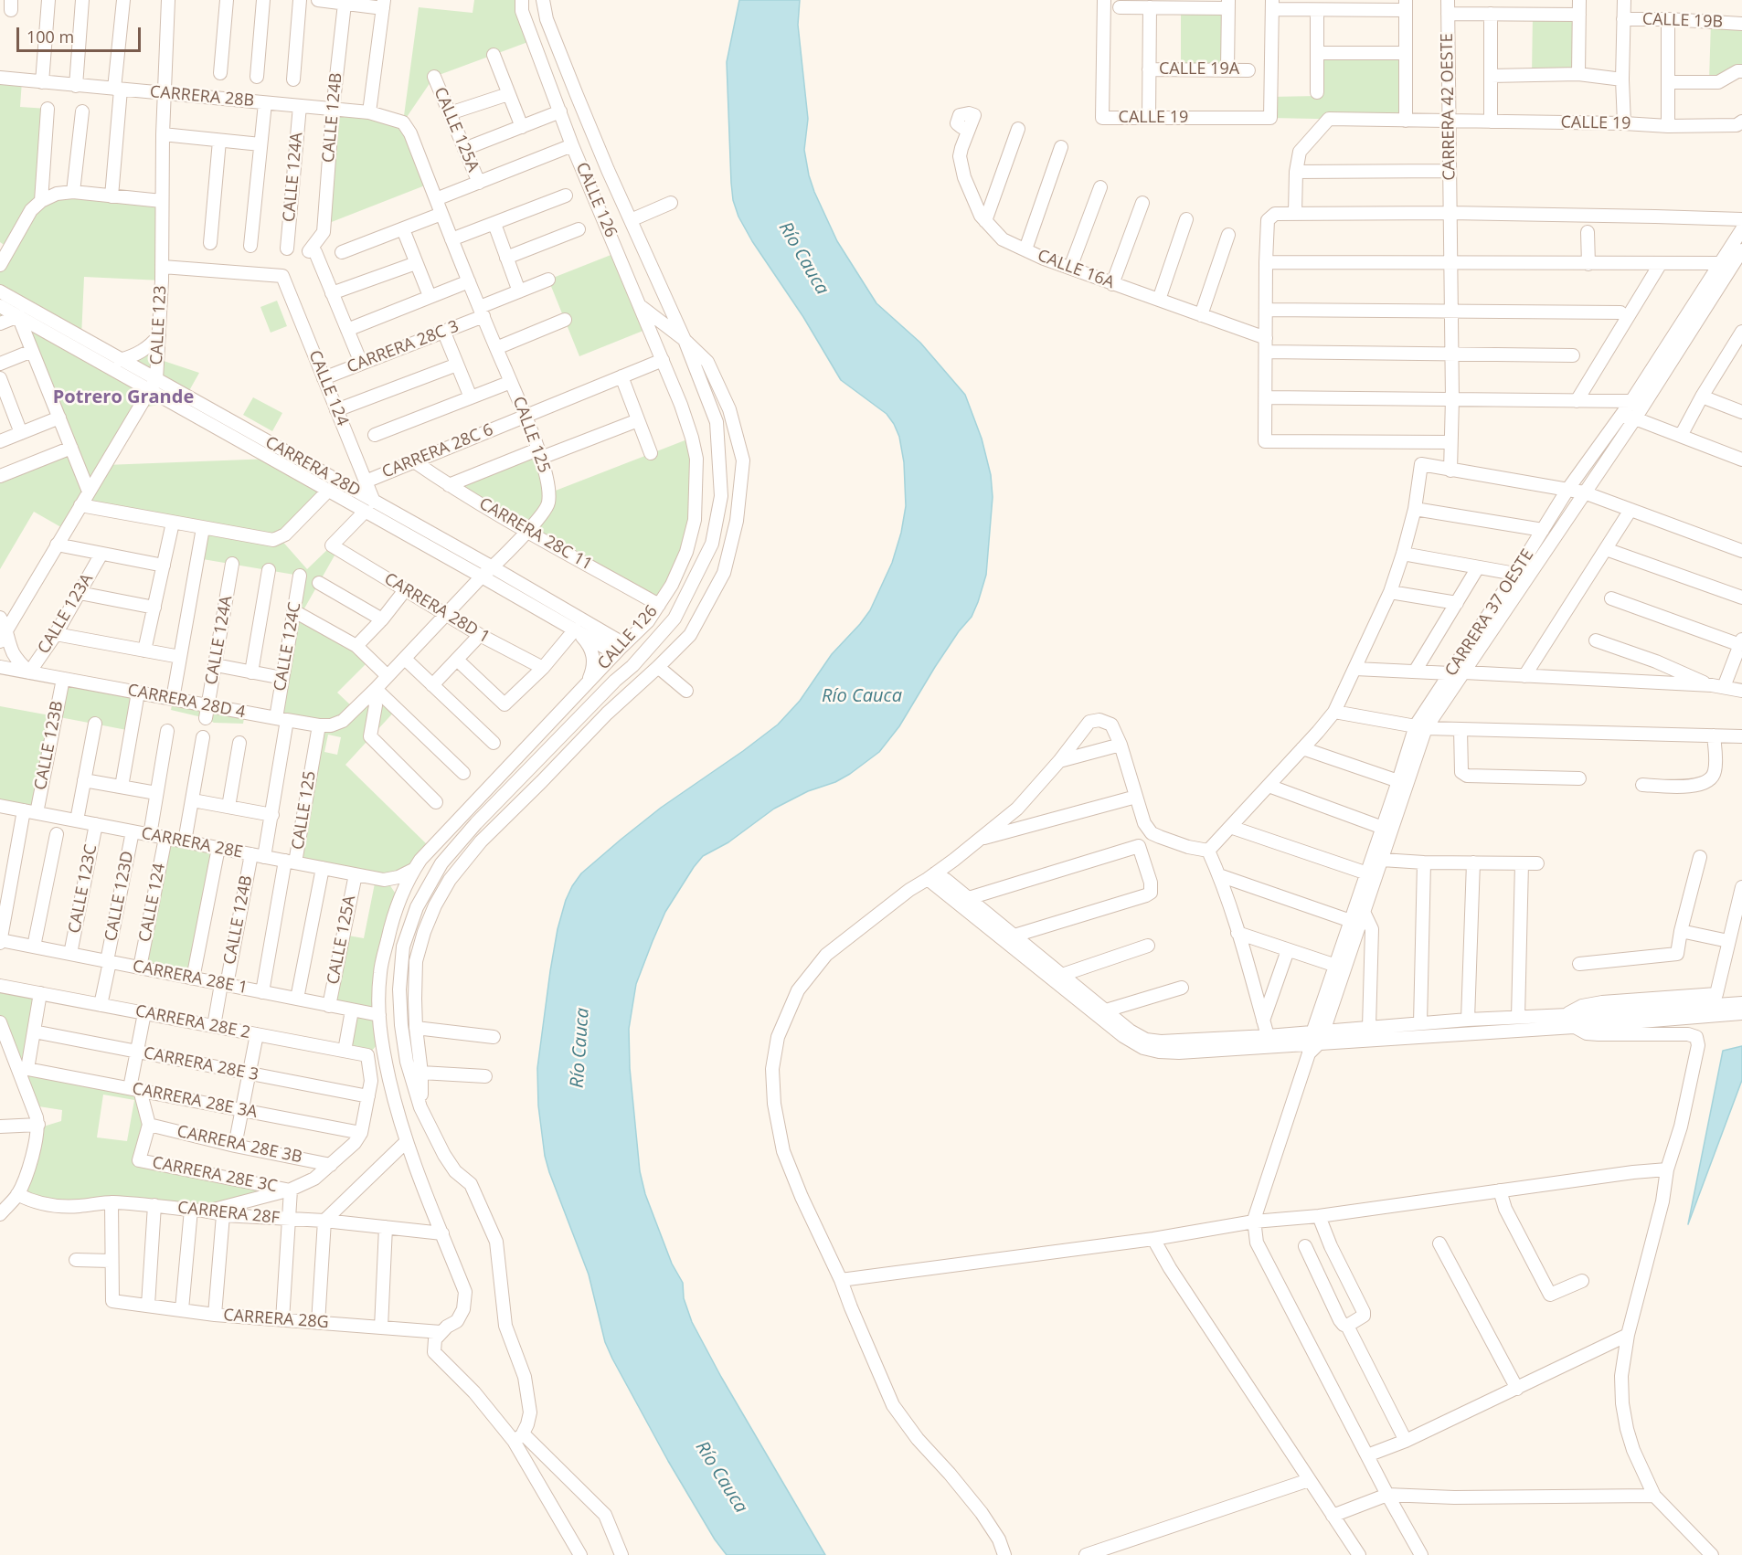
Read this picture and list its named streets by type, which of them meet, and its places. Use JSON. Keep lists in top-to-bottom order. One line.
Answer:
{"streets":{"street":["CALLE 19B","CALLE 19A","CARRERA 28B","CARRERA 42 OESTE","CALLE 124B","CALLE 19","CALLE 125A","CALLE 124A","CALLE 126","CALLE 16A","CALLE 123","CARRERA 28C 3","CALLE 124","CALLE 125","CARRERA 28C 6","CARRERA 28D","CARRERA 28C 11","CARRERA 28D 1","CARRERA 37 OESTE","CALLE 123A","CALLE 124C","CARRERA 28D 4","CALLE 123B","CARRERA 28E","CALLE 123C","CALLE 123D","CARRERA 28E 1","CARRERA 28E 2","CARRERA 28E 3","CARRERA 28E 3A","CARRERA 28E 3B","CARRERA 28E 3C","CARRERA 28F","CARRERA 28G"]},"crossings":[["CARRERA 28B","CALLE 124B"],["CARRERA 28B","CALLE 124A"],["CARRERA 28B","CALLE 123"],["CARRERA 28B","CALLE 125"],["CARRERA 42 OESTE","CALLE 19"],["CALLE 124B","CARRERA 28E"],["CALLE 124B","CARRERA 28E 1"],["CALLE 124B","CARRERA 28E 2"],["CALLE 125A","CARRERA 28E"],["CALLE 125A","CARRERA 28E 1"],["CALLE 124A","CARRERA 28D 4"],["CALLE 126","CARRERA 28C 6"],["CALLE 126","CARRERA 28D"],["CALLE 126","CARRERA 28C 11"],["CALLE 126","CARRERA 28E"],["CALLE 126","CARRERA 28E 1"],["CALLE 126","CARRERA 28F"],["CALLE 126","CARRERA 28G"],["CALLE 123","CALLE 124"],["CALLE 123","CARRERA 28D"],["CARRERA 28C 3","CALLE 124"],["CARRERA 28C 3","CALLE 125"],["CALLE 124","CARRERA 28C 6"],["CALLE 124","CARRERA 28D"],["CALLE 124","CARRERA 28E"],["CALLE 124","CARRERA 28E 1"],["CALLE 125","CARRERA 28C 6"],["CALLE 125","CARRERA 28D"],["CALLE 125","CARRERA 28C 11"],["CALLE 125","CARRERA 28D 1"],["CALLE 125","CARRERA 28D 4"],["CALLE 125","CARRERA 28E"],["CALLE 125","CARRERA 28E 1"],["CARRERA 28C 6","CARRERA 28C 11"],["CARRERA 28D","CARRERA 28D 1"],["CALLE 123A","CARRERA 28D 4"],["CALLE 124C","CARRERA 28D 4"],["CALLE 124C","CARRERA 28E"],["CARRERA 28D 4","CALLE 123B"],["CALLE 123B","CARRERA 28E"],["CARRERA 28E","CALLE 123C"],["CARRERA 28E","CALLE 123D"],["CALLE 123C","CARRERA 28E 1"],["CALLE 123D","CARRERA 28E 1"],["CALLE 123D","CARRERA 28E 2"],["CARRERA 28E 3B","CARRERA 28E 3C"]],"districts":["Potrero Grande"],"water":["Río Cauca"],"scale_bar":"100 m"}
